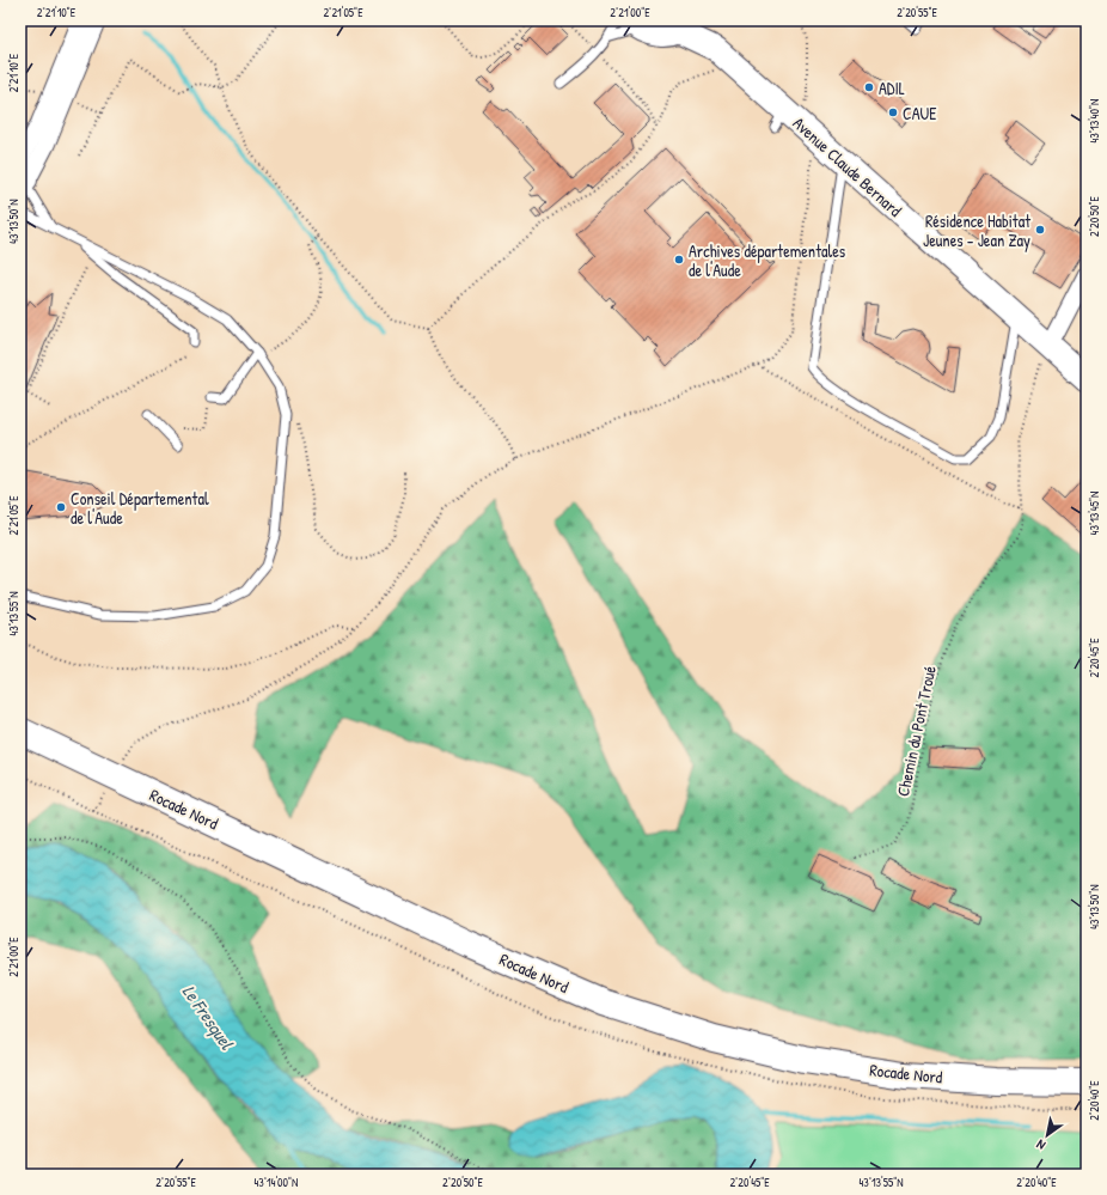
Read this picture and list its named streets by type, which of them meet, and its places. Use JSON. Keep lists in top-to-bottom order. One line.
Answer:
{"streets":{"main road":["Rocade Nord"],"street":["Avenue Claude Bernard"],"path":["Chemin du Pont Troué"]},"crossings":[["Avenue Claude Bernard","Chemin du Pont Troué"]],"water":["Le Fresquel"],"places":["ADIL","CAUE","Résidence Habitat Jeunes - Jean Zay","Archives départementales de l'Aude","Conseil Départemental de l'Aude"],"north":"bottom left","coordinates":["2°21'10\"E","2°21'05\"E","2°21'00\"E","2°20'55\"E","43°13'40\"N","2°20'50\"E","43°13'50\"N","43°13'45\"N","43°13'55\"N","2°20'45\"E","2°20'40\"E","43°14'00\"N"]}
